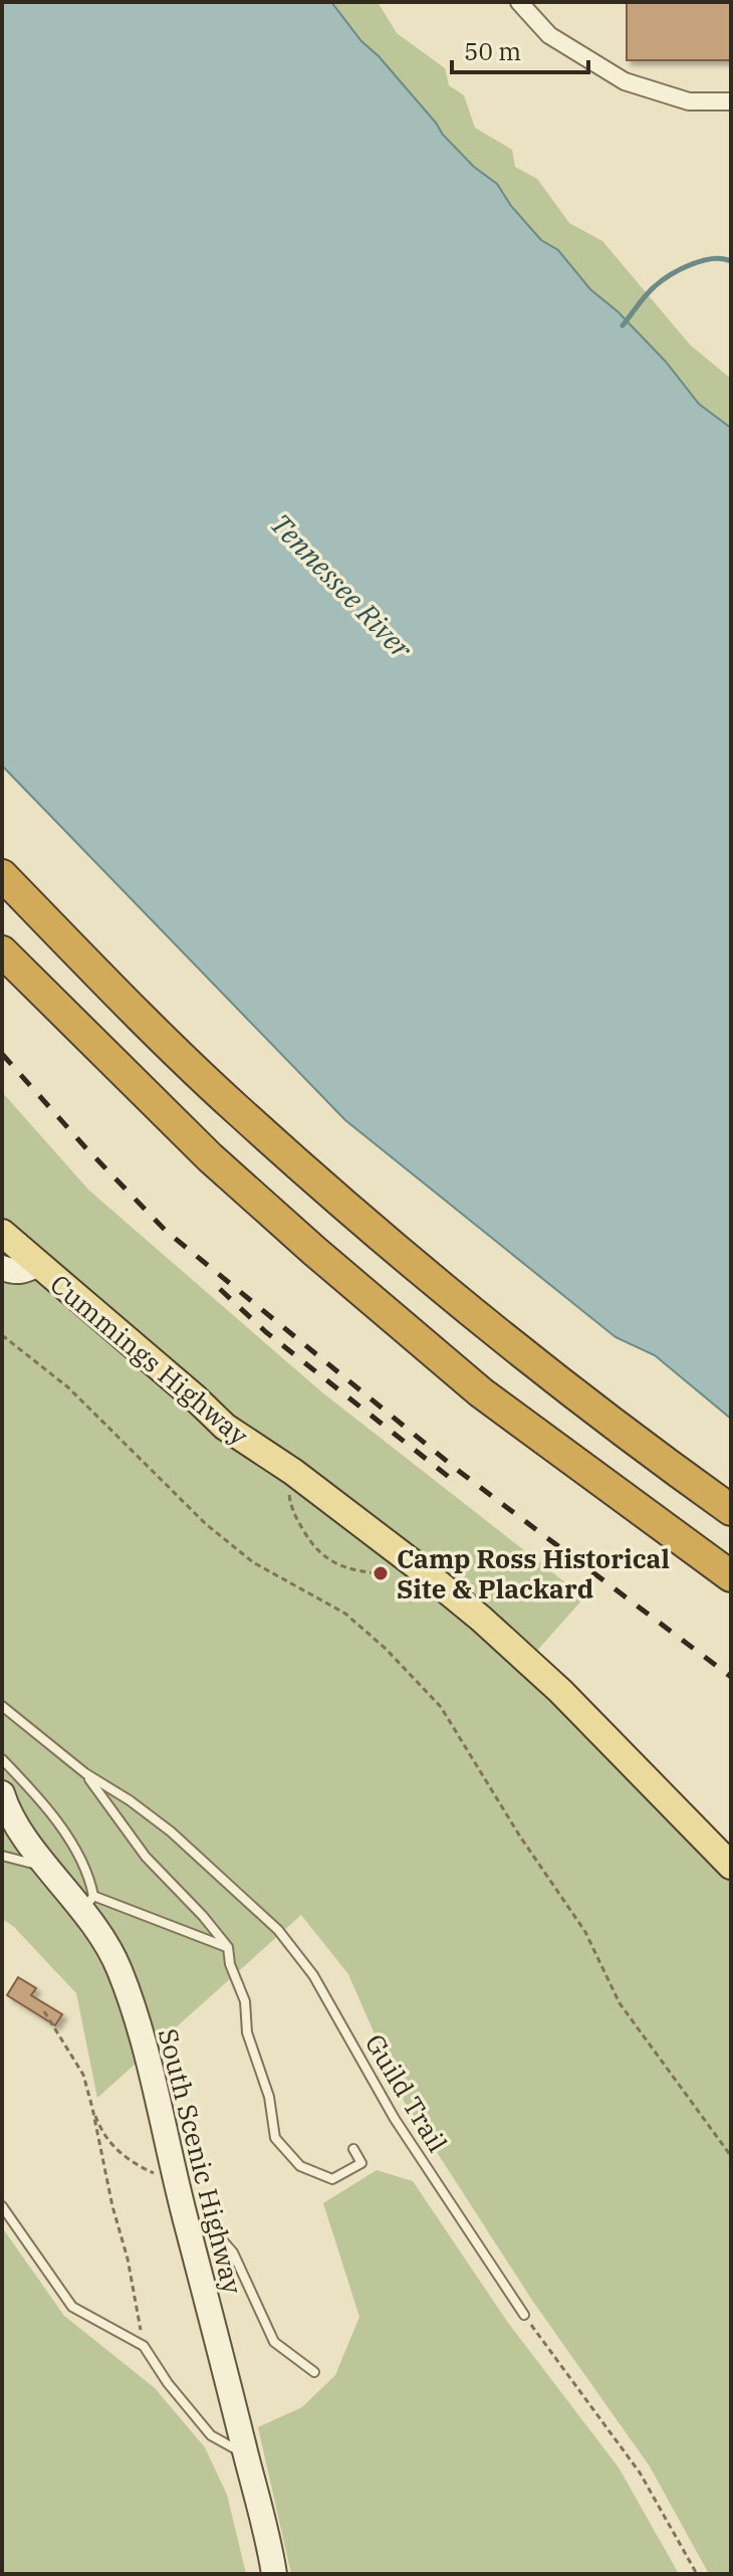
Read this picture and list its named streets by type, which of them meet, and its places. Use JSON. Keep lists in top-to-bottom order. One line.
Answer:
{"streets":{"main road":["Cummings Highway","South Scenic Highway"],"lane":["Guild Trail"]},"water":["Tennessee River"],"places":["Camp Ross Historical Site & Plackard"],"scale_bar":"50 m"}
